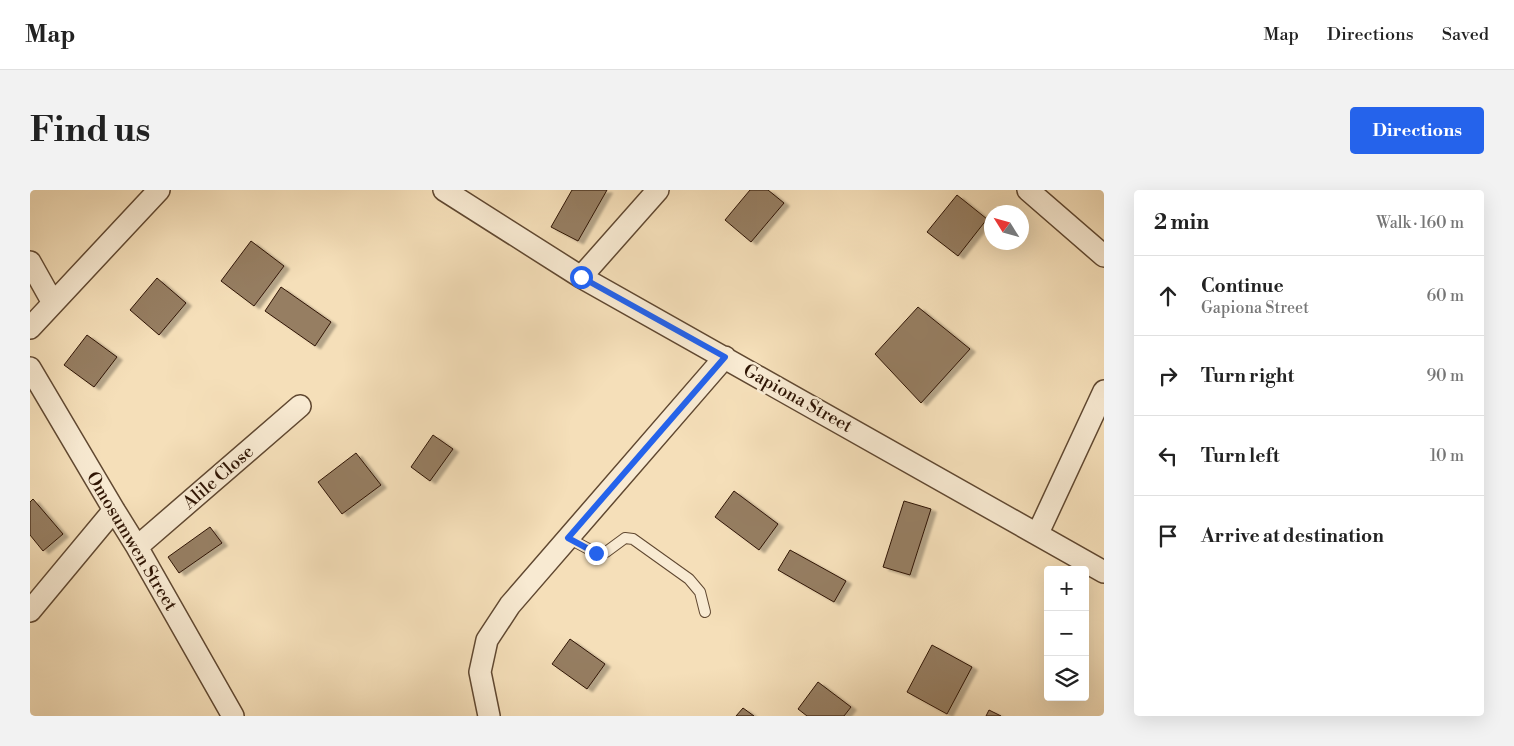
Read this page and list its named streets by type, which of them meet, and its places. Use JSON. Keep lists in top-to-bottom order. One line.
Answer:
{"streets":{"street":["Gapiona Street","Alile Close","Omosumwen Street"]},"crossings":[["Alile Close","Omosumwen Street"]],"north":"top left","page":{"header":"Map","nav":["Map","Directions","Saved"],"buttons":"Directions","title":"Find us","heading":["2 min","Walk · 160 m"],"list":[["Continue","Gapiona Street","60 m"],["Turn right","90 m"],["Turn left","10 m"],"Arrive at destination"],"map_buttons":["+","−"]}}
